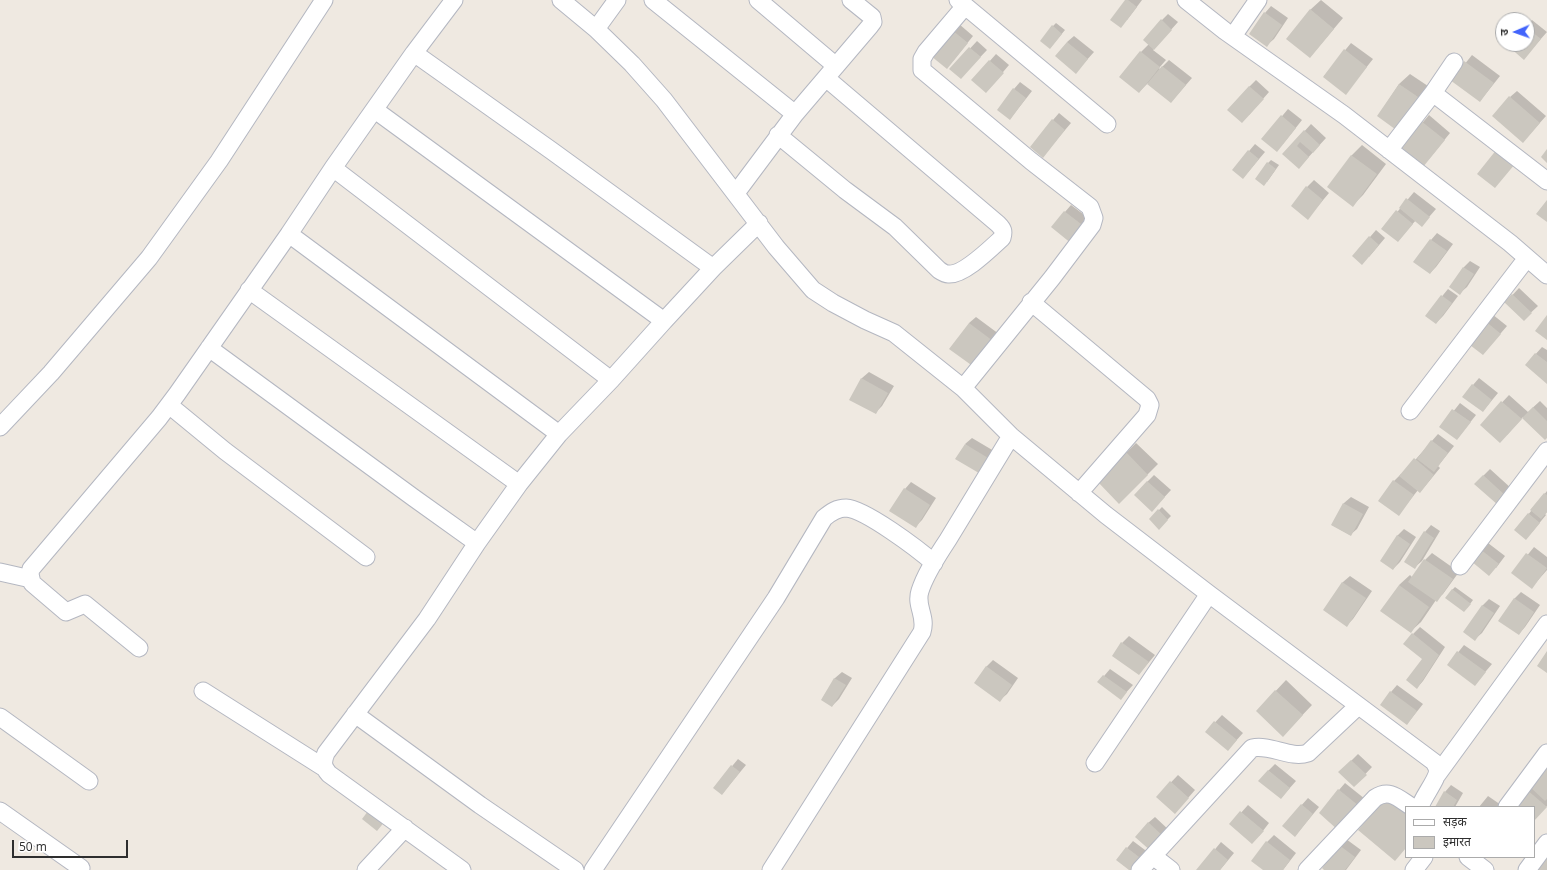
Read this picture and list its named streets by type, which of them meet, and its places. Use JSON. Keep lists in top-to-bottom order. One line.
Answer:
{"legend":["सड़क","इमारत"],"scale_bar":"50 m","north":"left"}
